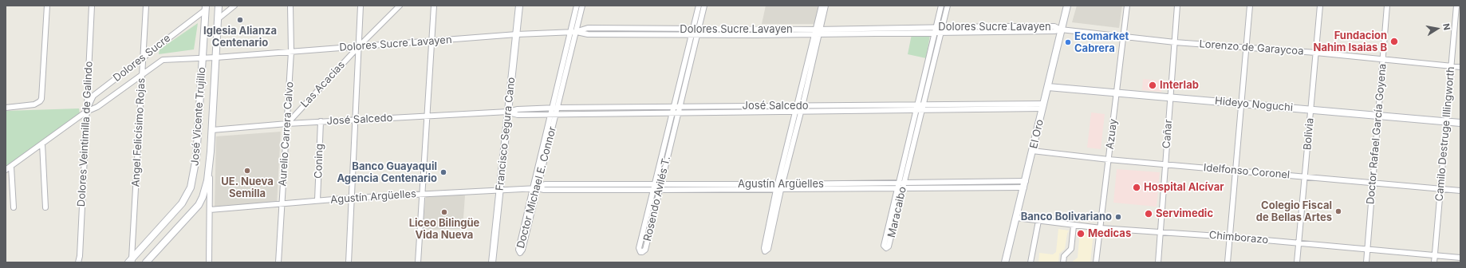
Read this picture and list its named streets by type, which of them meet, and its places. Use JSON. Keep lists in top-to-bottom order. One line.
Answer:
{"streets":{"street":["Dolores Sucre Lavayen","Lorenzo de Garaycoa","Dolores Sucre","Las Acacias","Hideyo Noguchi","José Salcedo","José Vicente Trujillo","Angel Felicísimo Rojas","Dolores Veintimilla de Galindo","Aurelio Carrera Calvo","Francisco Segura Cano","El Oro","Azuay","Cañar","Bolivia","Doctor Rafael García Goyena","Camilo Destruge Illingworth","Coning","Idelfonso Coronel","Agustín Argüelles","Doctor Michael E. Connor","Rosendo Avilés T.","Maracaibo","Chimborazo"]},"crossings":[["Dolores Sucre Lavayen","Lorenzo de Garaycoa"],["Dolores Sucre Lavayen","Dolores Sucre"],["Dolores Sucre Lavayen","Las Acacias"],["Dolores Sucre Lavayen","José Vicente Trujillo"],["Dolores Sucre Lavayen","Aurelio Carrera Calvo"],["Dolores Sucre Lavayen","Francisco Segura Cano"],["Dolores Sucre Lavayen","El Oro"],["Dolores Sucre Lavayen","Doctor Michael E. Connor"],["Dolores Sucre Lavayen","Rosendo Avilés T."],["Dolores Sucre Lavayen","Maracaibo"],["Lorenzo de Garaycoa","El Oro"],["Lorenzo de Garaycoa","Azuay"],["Lorenzo de Garaycoa","Cañar"],["Lorenzo de Garaycoa","Bolivia"],["Lorenzo de Garaycoa","Doctor Rafael García Goyena"],["Lorenzo de Garaycoa","Camilo Destruge Illingworth"],["Dolores Sucre","José Vicente Trujillo"],["Dolores Sucre","Angel Felicísimo Rojas"],["Dolores Sucre","Dolores Veintimilla de Galindo"],["Las Acacias","José Salcedo"],["Las Acacias","Aurelio Carrera Calvo"],["Hideyo Noguchi","El Oro"],["Hideyo Noguchi","Azuay"],["Hideyo Noguchi","Cañar"],["Hideyo Noguchi","Bolivia"],["Hideyo Noguchi","Doctor Rafael García Goyena"],["Hideyo Noguchi","Camilo Destruge Illingworth"],["José Salcedo","José Vicente Trujillo"],["José Salcedo","Aurelio Carrera Calvo"],["José Salcedo","Francisco Segura Cano"],["José Salcedo","El Oro"],["José Salcedo","Coning"],["José Salcedo","Doctor Michael E. Connor"],["José Salcedo","Rosendo Avilés T."],["José Salcedo","Maracaibo"],["José Vicente Trujillo","Angel Felicísimo Rojas"],["José Vicente Trujillo","Agustín Argüelles"],["Aurelio Carrera Calvo","Agustín Argüelles"],["Francisco Segura Cano","Agustín Argüelles"],["El Oro","Idelfonso Coronel"],["El Oro","Agustín Argüelles"],["El Oro","Chimborazo"],["Azuay","Idelfonso Coronel"],["Azuay","Chimborazo"],["Cañar","Idelfonso Coronel"],["Cañar","Chimborazo"],["Bolivia","Idelfonso Coronel"],["Bolivia","Chimborazo"],["Doctor Rafael García Goyena","Idelfonso Coronel"],["Doctor Rafael García Goyena","Chimborazo"],["Camilo Destruge Illingworth","Idelfonso Coronel"],["Camilo Destruge Illingworth","Chimborazo"],["Coning","Agustín Argüelles"],["Agustín Argüelles","Doctor Michael E. Connor"],["Agustín Argüelles","Rosendo Avilés T."],["Agustín Argüelles","Maracaibo"]],"places":["Iglesia Alianza Centenario","Fundacion Nahim Isaias B","Ecomarket Cabrera","Interlab","UE. Nueva Semilla","Banco Guayaquil Agencia Centenario","Hospital Alcívar","Colegio Fiscal de Bellas Artes","Liceo Bilingüe Vida Nueva","Servimedic","Banco Bolivariano","Medicas"],"north":"right"}
